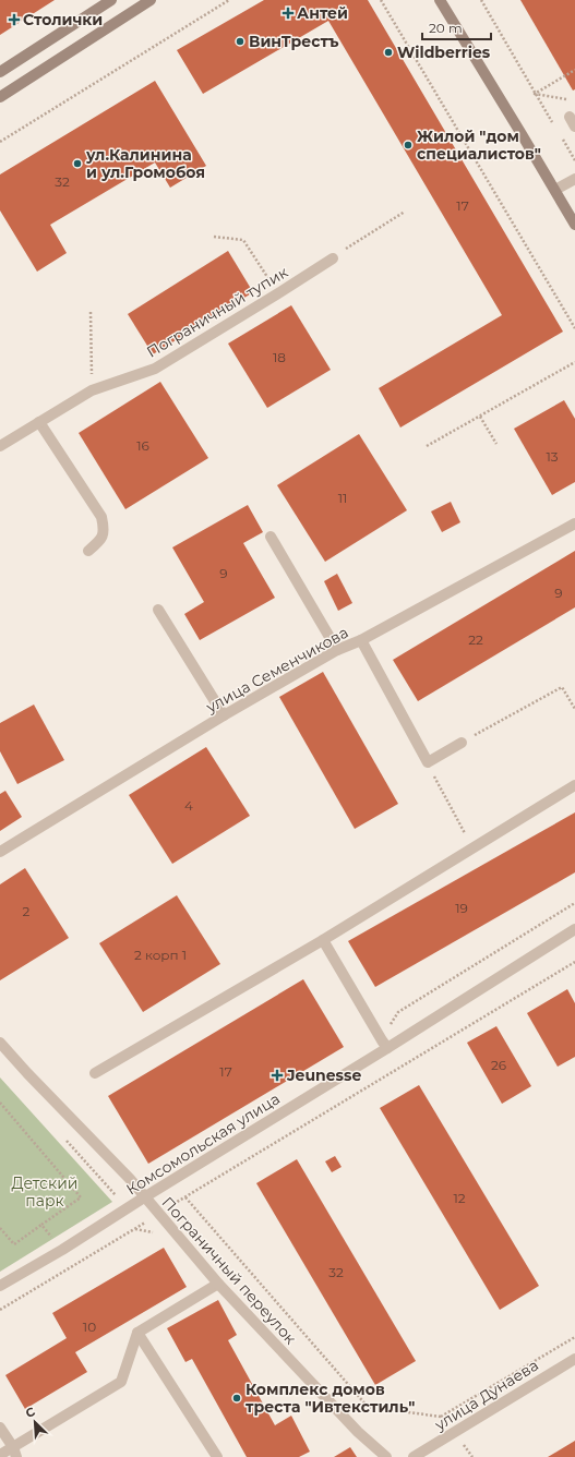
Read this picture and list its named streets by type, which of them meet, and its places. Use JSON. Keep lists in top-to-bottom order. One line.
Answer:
{"streets":{"street":["Пограничный тупик","улица Семенчикова","Комсомольская улица","Пограничный переулок","улица Дунаева"]},"crossings":[["Комсомольская улица","Пограничный переулок"]],"parks":["Детский парк"],"places":{"health":["Антей","Столички","Jeunesse"],"other":["ВинТрестъ","Wildberries","Жилой \"дом специалистов\"","ул.Калинина и ул.Громобоя","Комплекс домов треста \"Ивтекстиль\""]},"house_numbers":["32","17","18","16","13","11","9","9","22","4","19","2","2 корп 1","26","17","12","32","10"],"scale_bar":"20 m","north":"top left"}
